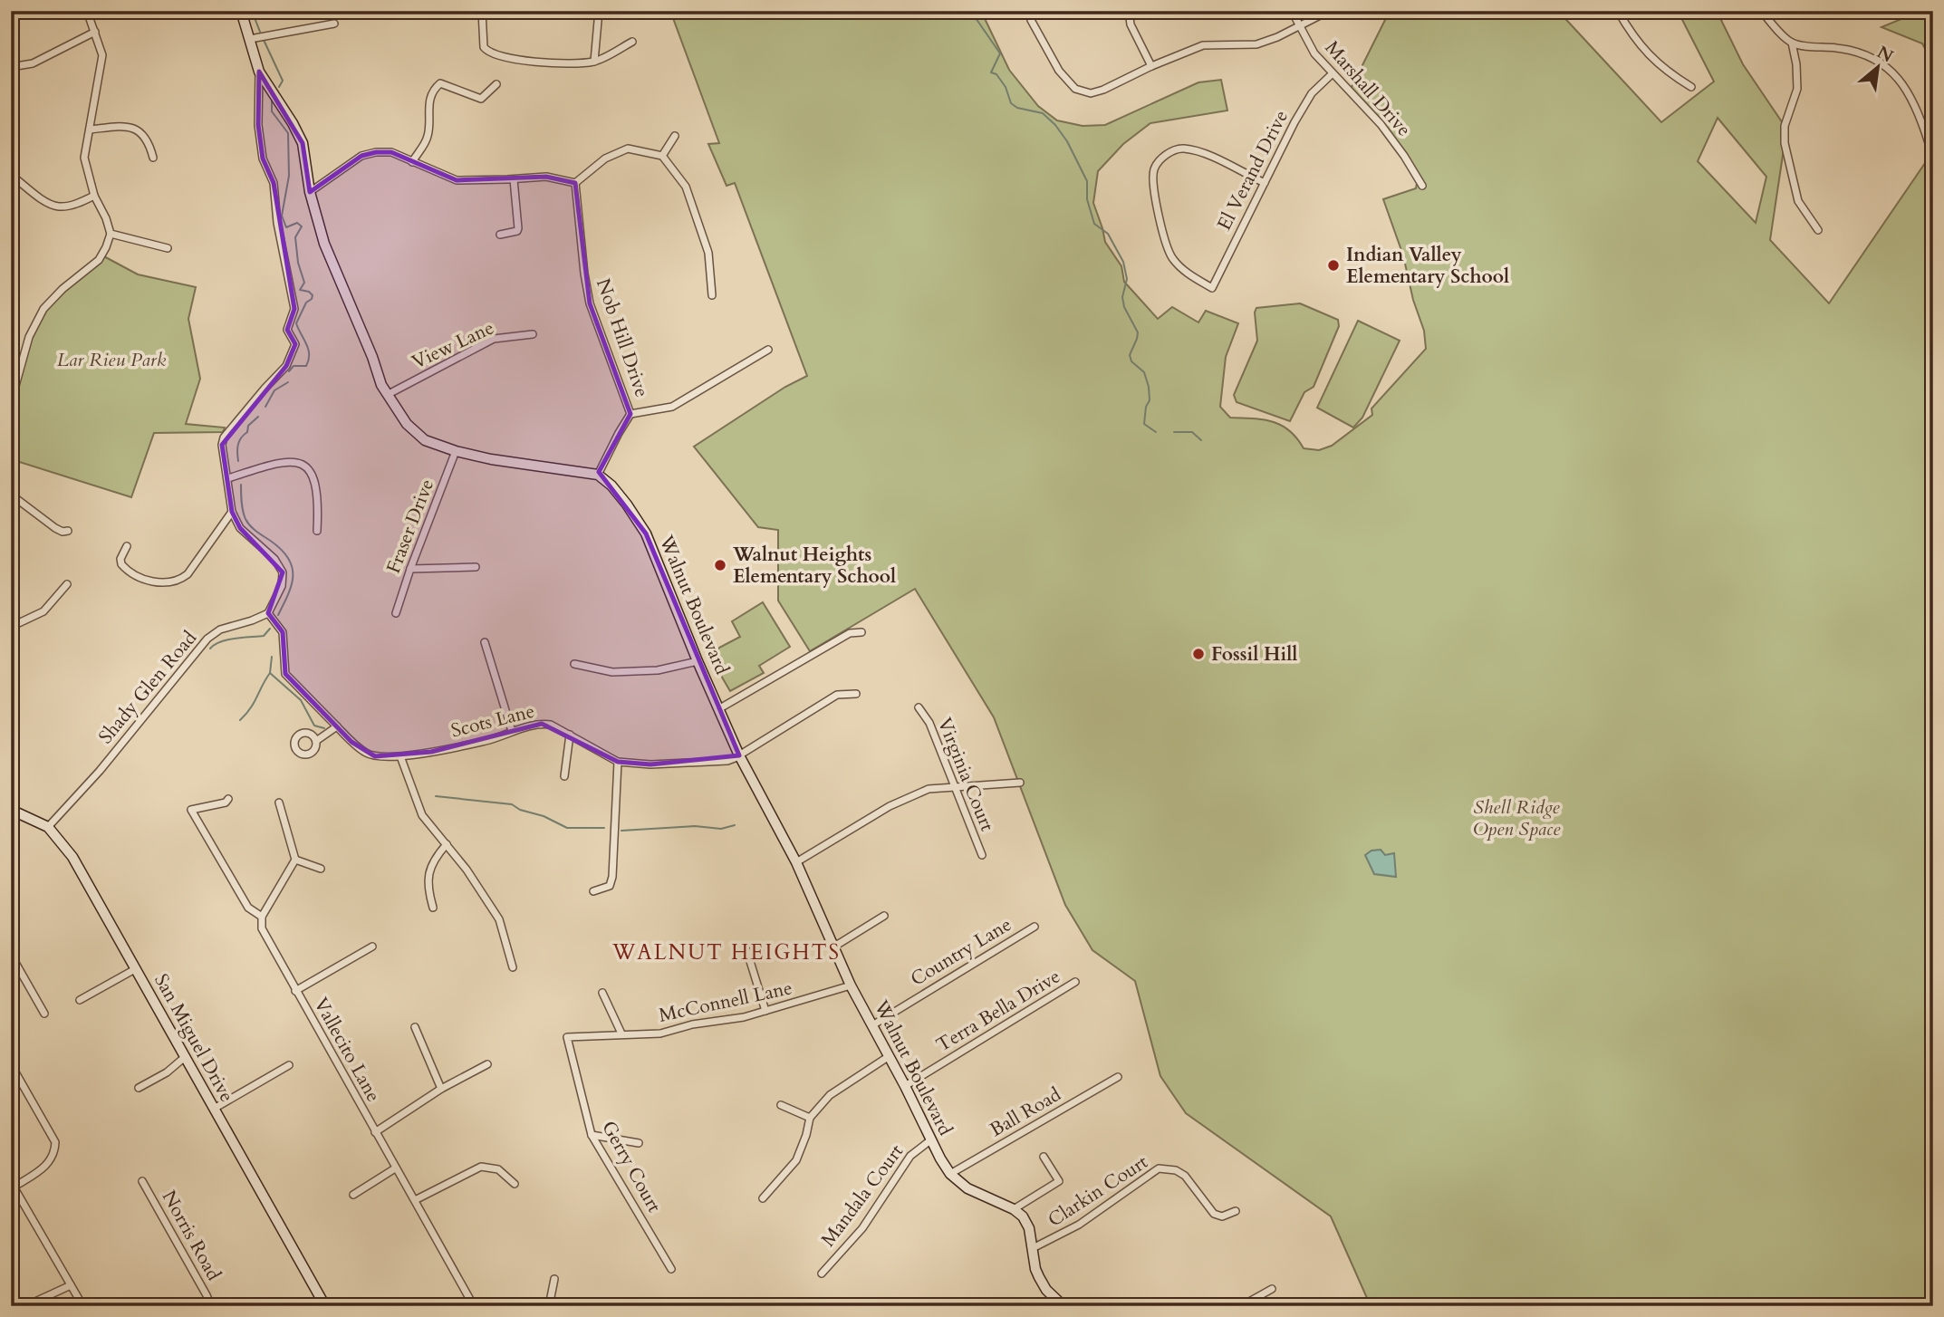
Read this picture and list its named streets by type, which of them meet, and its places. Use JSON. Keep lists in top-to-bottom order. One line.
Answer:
{"streets":{"street":["Marshall Drive","El Verand Drive","Nob Hill Drive","View Lane","Fraser Drive","Walnut Boulevard","Shady Glen Road","Scots Lane","Virginia Court","Country Lane","McConnell Lane","Terra Bella Drive","San Miguel Drive","Vallecito Lane","Ball Road","Gerry Court","Clarkin Court","Mandala Court","Norris Road"]},"crossings":[["Marshall Drive","El Verand Drive"],["Nob Hill Drive","Walnut Boulevard"],["Walnut Boulevard","Scots Lane"],["Walnut Boulevard","Country Lane"],["Walnut Boulevard","McConnell Lane"],["Walnut Boulevard","Terra Bella Drive"],["Walnut Boulevard","Ball Road"],["Walnut Boulevard","Mandala Court"],["Shady Glen Road","Scots Lane"],["Shady Glen Road","San Miguel Drive"],["McConnell Lane","Gerry Court"]],"districts":["WALNUT HEIGHTS"],"parks":["Lar Rieu Park","Shell Ridge Open Space"],"places":["Indian Valley Elementary School","Walnut Heights Elementary School","Fossil Hill"],"north":"top right"}
